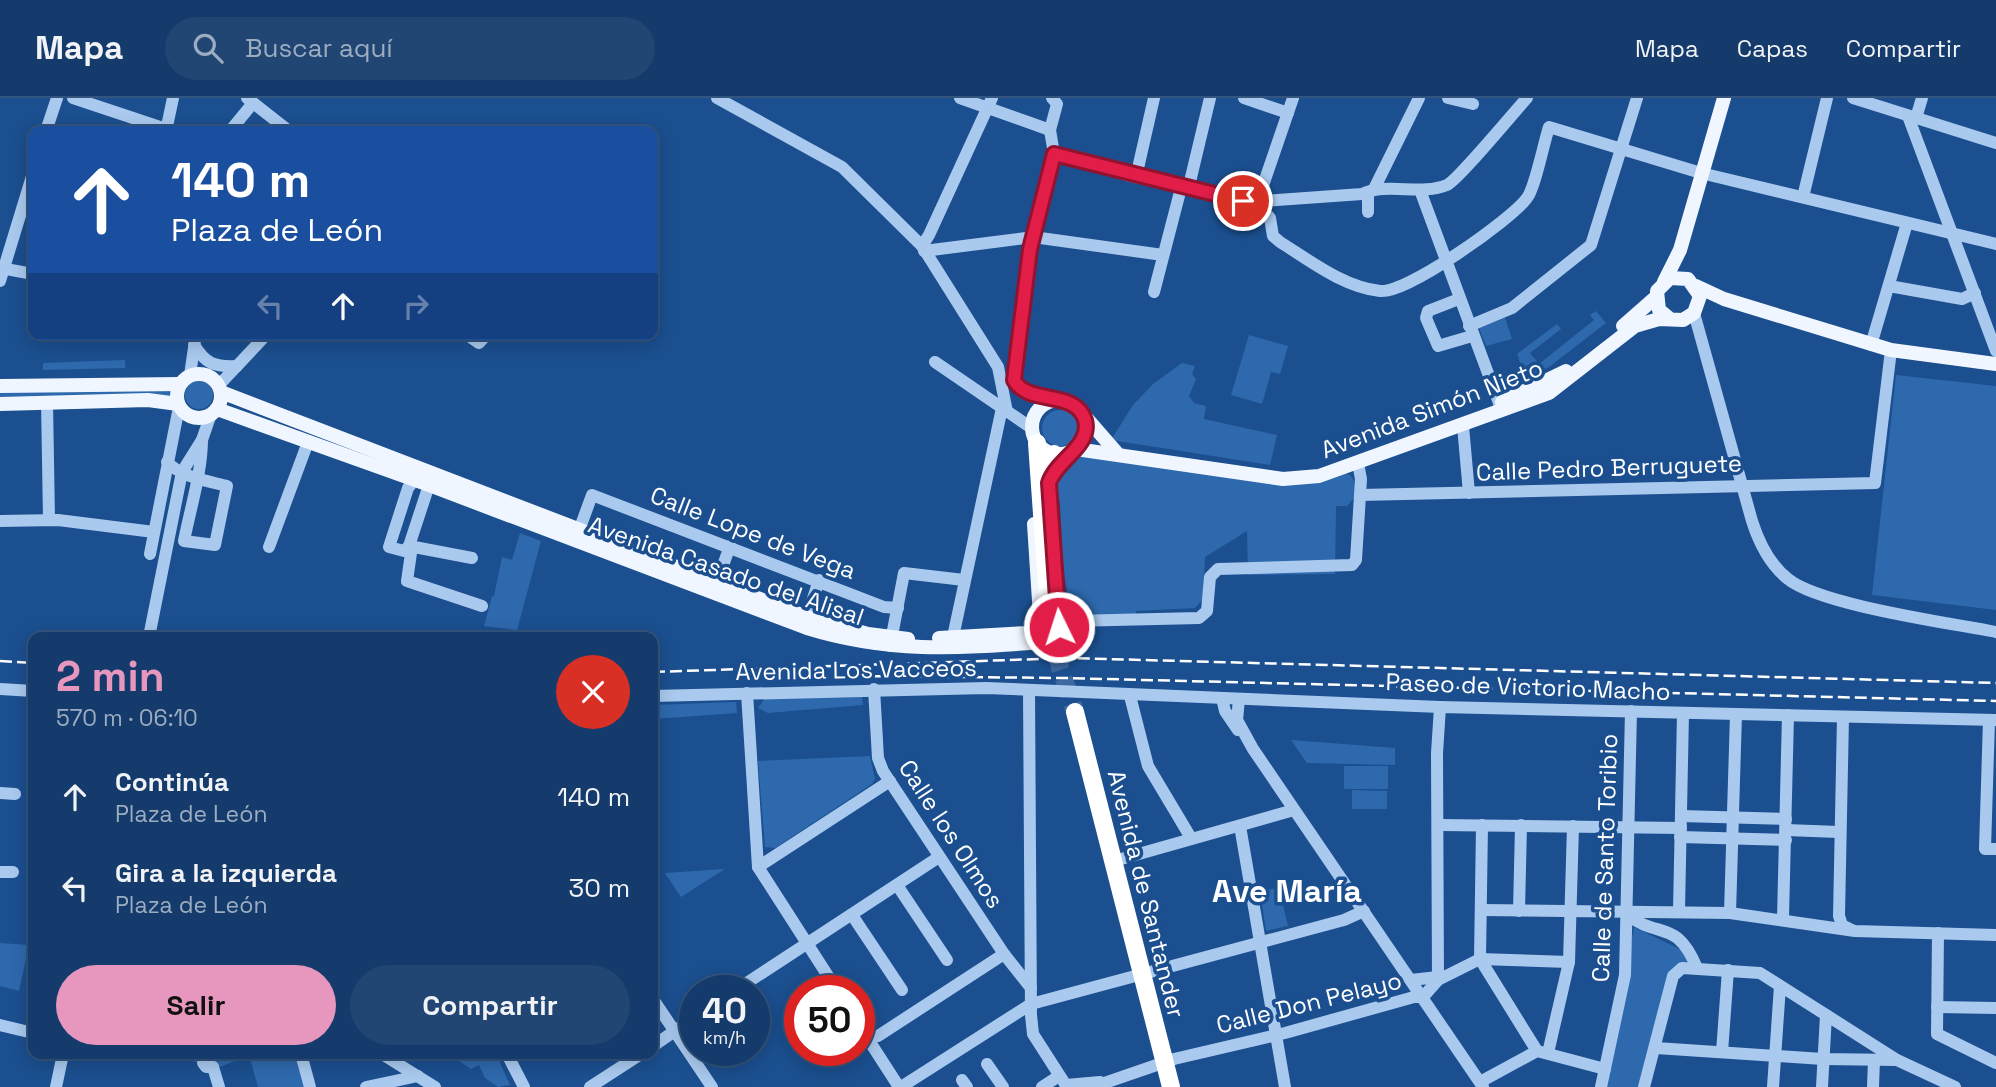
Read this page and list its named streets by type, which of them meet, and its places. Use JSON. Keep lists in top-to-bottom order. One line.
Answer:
{"streets":{"highway":["Avenida de Santander"],"main road":["Avenida Simón Nieto","Avenida Casado del Alisal"],"street":["Calle Pedro Berruguete","Calle Lope de Vega","Avenida Los Vacceos","Paseo de Victorio Macho","Calle los Olmos","Calle de Santo Toribio","Calle Don Pelayo"]},"crossings":[["Calle Lope de Vega","Avenida Casado del Alisal"],["Avenida Los Vacceos","Paseo de Victorio Macho"],["Avenida Los Vacceos","Calle los Olmos"],["Paseo de Victorio Macho","Calle de Santo Toribio"],["Avenida de Santander","Calle Don Pelayo"]],"districts":["Ave María"],"page":{"header":"Mapa","search":"Buscar aquí","nav":["Mapa","Capas","Compartir"],"turn":["140 m","Plaza de León"],"heading":["2 min","570 m · 06:10"],"list":[{"name":"Continúa","note":"Plaza de León","value":"140 m"},{"name":"Gira a la izquierda","note":"Plaza de León","value":"30 m"}],"buttons":["Salir","Compartir"],"speed":"40 km/h","limit":"50"}}
